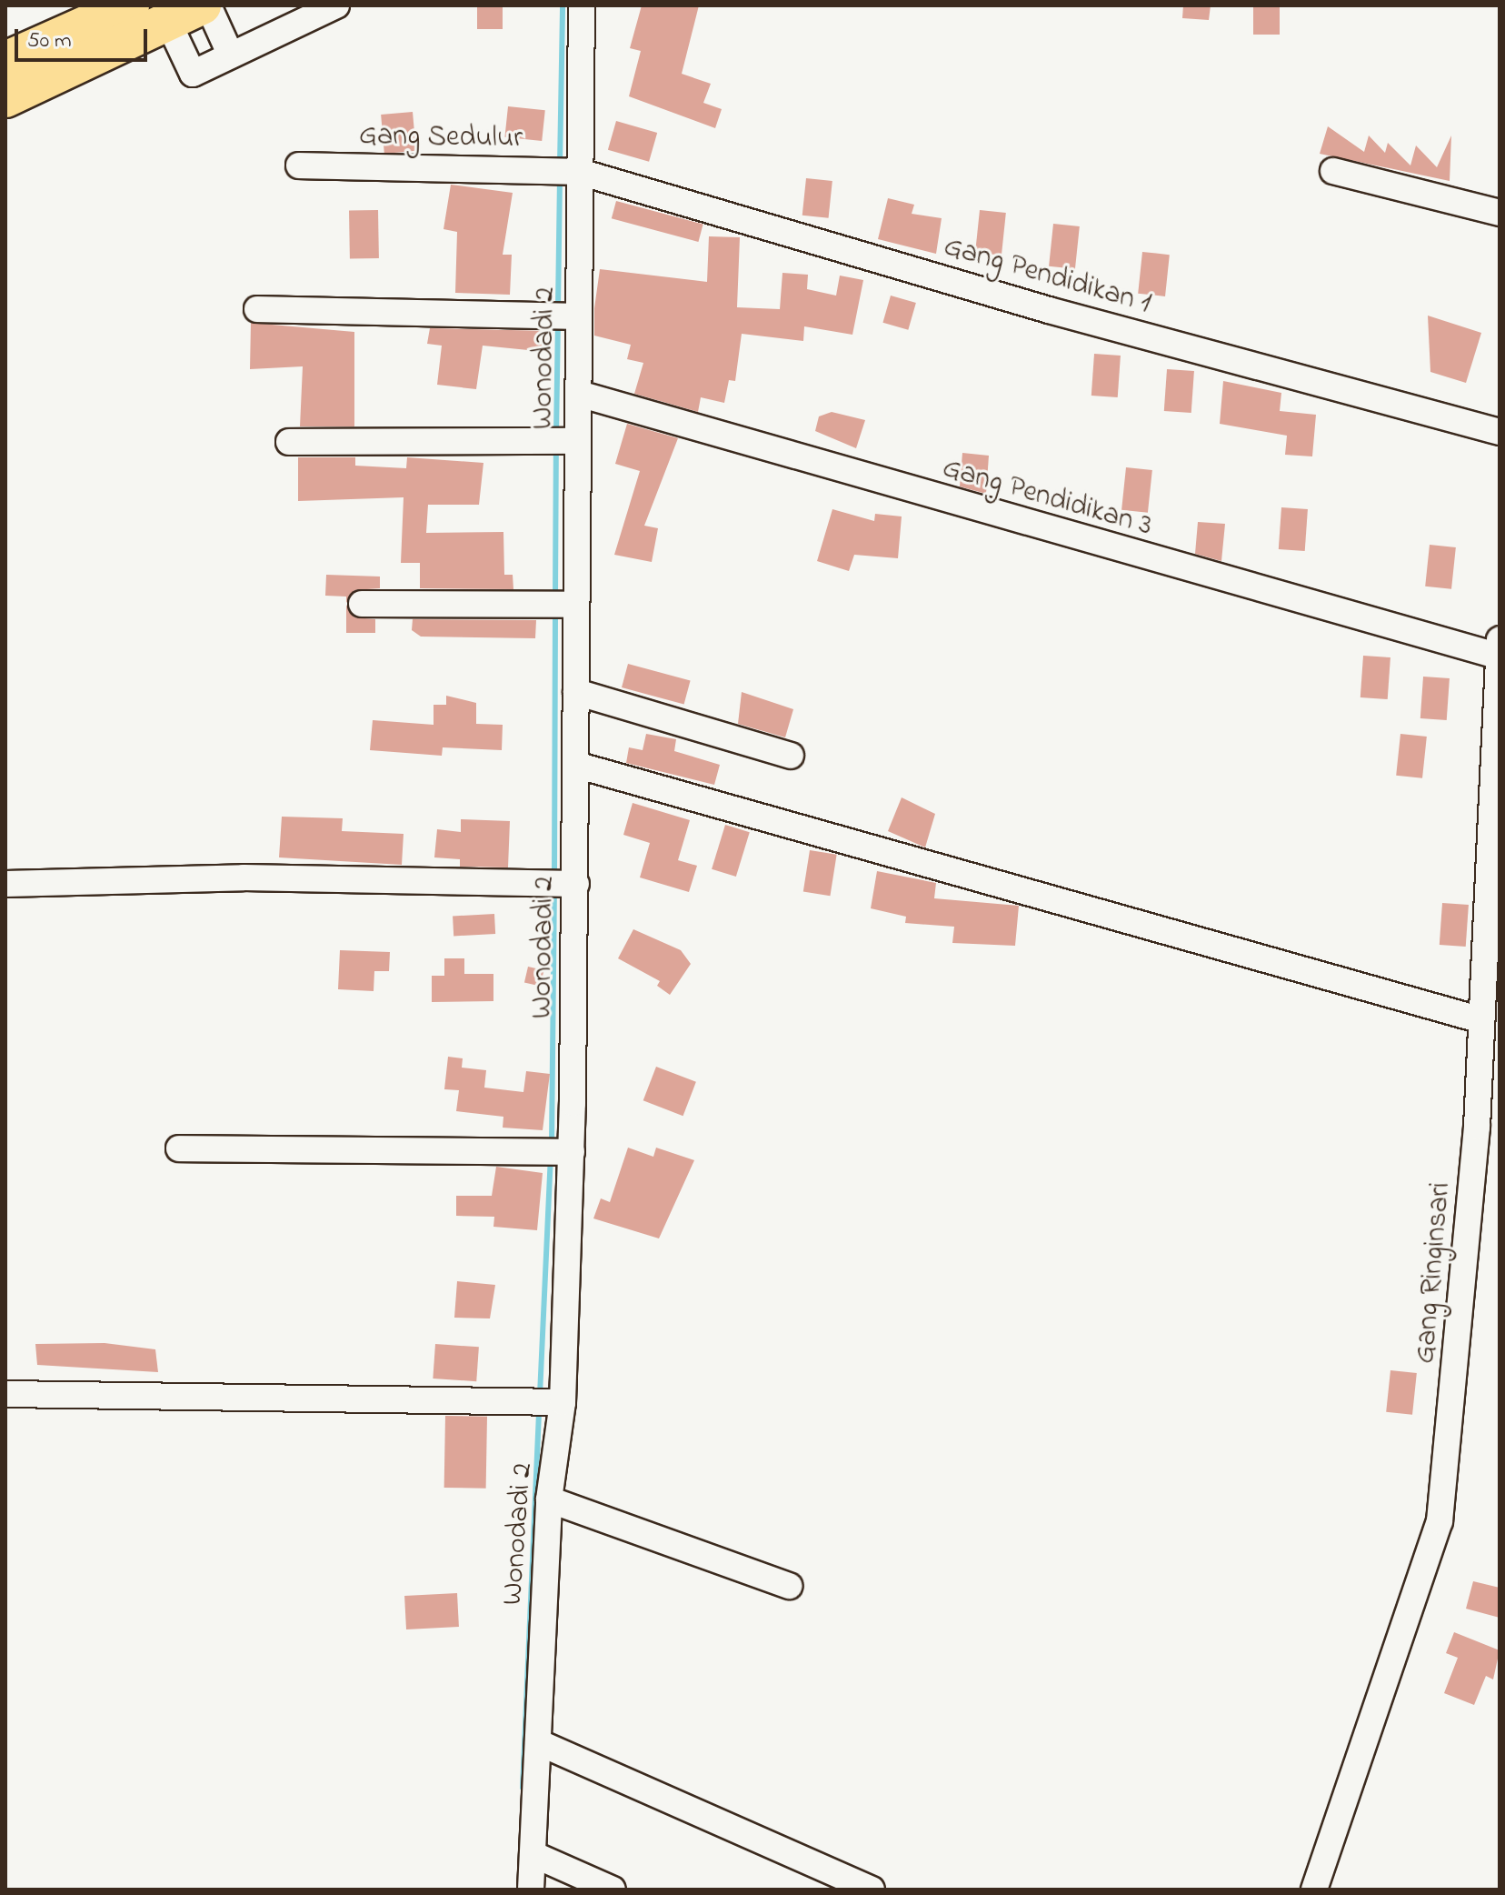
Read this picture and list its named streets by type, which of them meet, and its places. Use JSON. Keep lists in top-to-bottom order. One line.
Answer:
{"streets":{"street":["Gang Sedulur","Gang Pendidikan 1","Wonodadi 2","Gang Pendidikan 3","Gang Ringinsari"]},"crossings":[["Gang Sedulur","Gang Pendidikan 1"],["Gang Sedulur","Wonodadi 2"],["Gang Pendidikan 1","Wonodadi 2"],["Wonodadi 2","Gang Pendidikan 3"],["Gang Pendidikan 3","Gang Ringinsari"]],"scale_bar":"50 m"}
